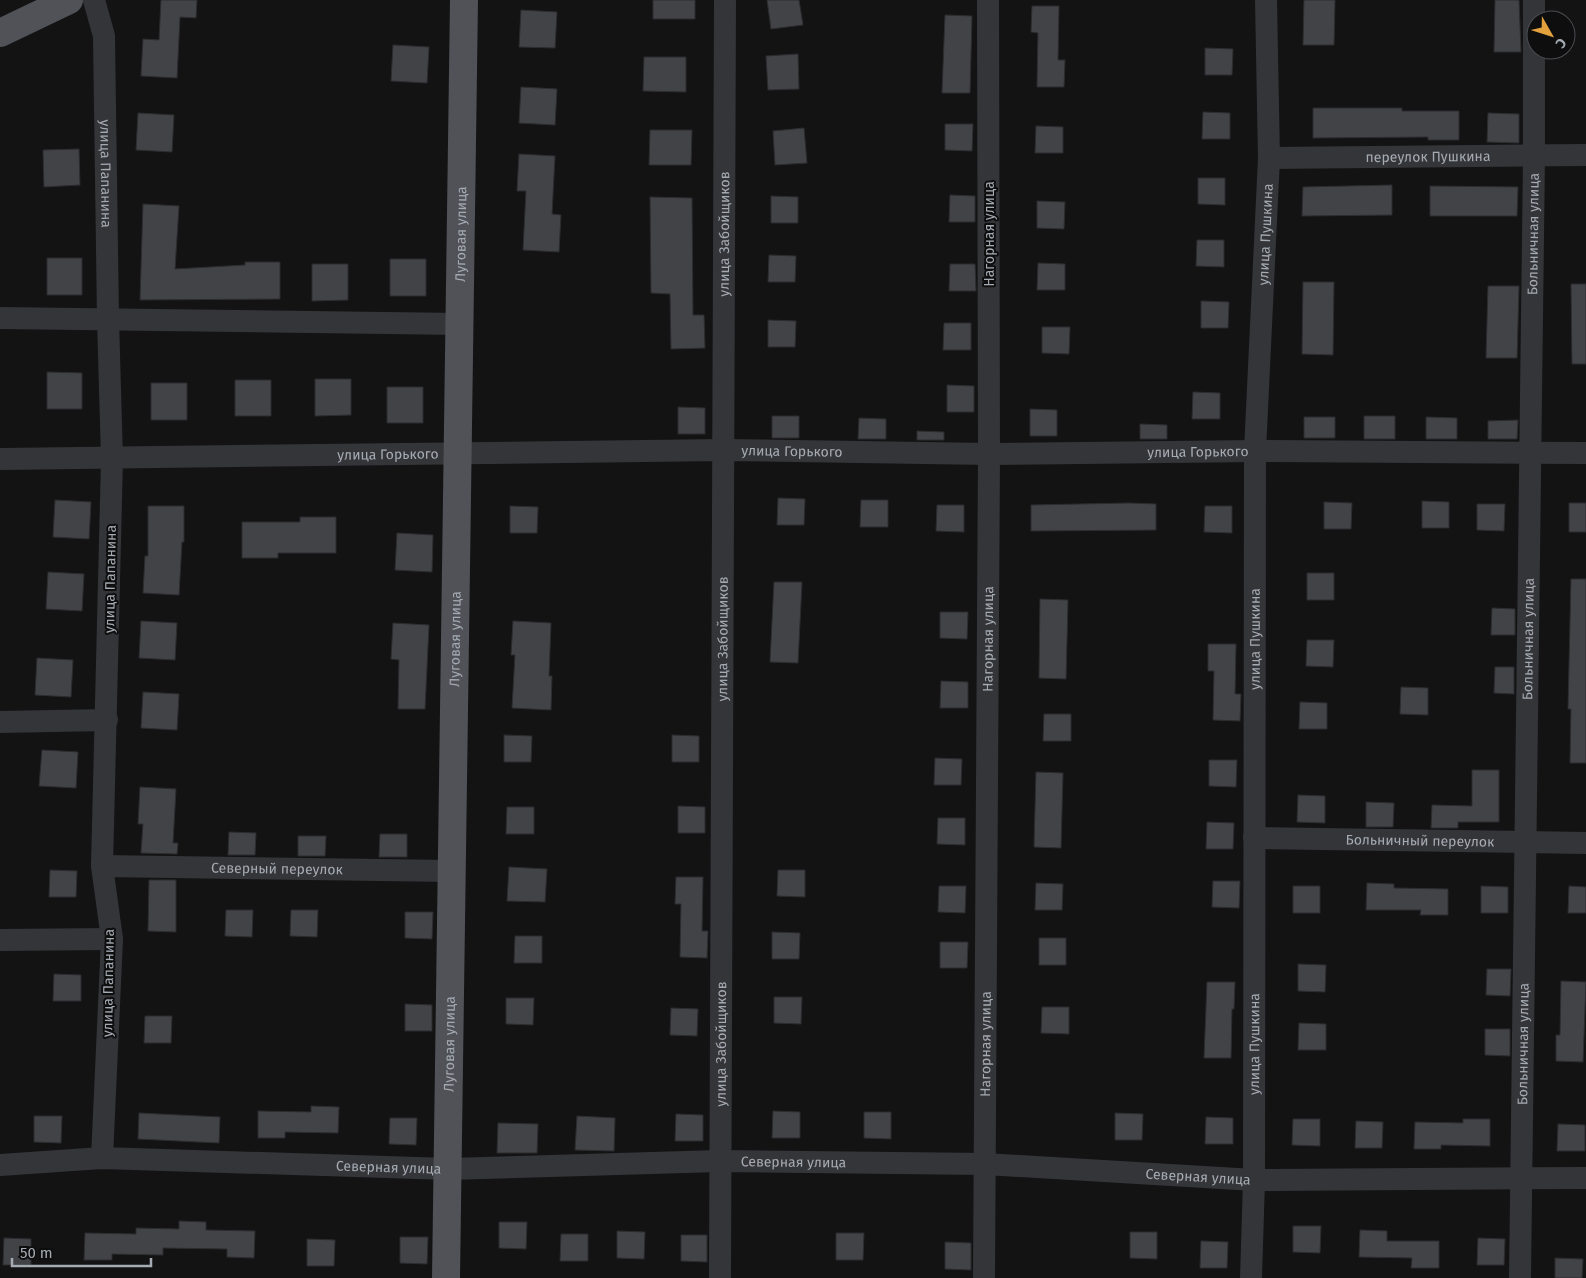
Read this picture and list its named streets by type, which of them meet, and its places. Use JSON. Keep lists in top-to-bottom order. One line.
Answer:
{"streets":{"main road":["Луговая улица"],"street":["переулок Пушкина","улица Папанина","улица Забойщиков","Нагорная улица","улица Пушкина","Больничная улица","улица Горького","Больничный переулок","Северный переулок","Северная улица"]},"crossings":[["переулок Пушкина","улица Пушкина"],["переулок Пушкина","Больничная улица"],["улица Папанина","улица Горького"],["улица Папанина","Северный переулок"],["улица Папанина","Северная улица"],["Луговая улица","улица Горького"],["Луговая улица","Северный переулок"],["Луговая улица","Северная улица"],["улица Забойщиков","улица Горького"],["улица Забойщиков","Северная улица"],["Нагорная улица","улица Горького"],["Нагорная улица","Северная улица"],["улица Пушкина","улица Горького"],["улица Пушкина","Больничный переулок"],["улица Пушкина","Северная улица"],["Больничная улица","улица Горького"],["Больничная улица","Больничный переулок"],["Больничная улица","Северная улица"]],"scale_bar":"50 m","north":"bottom right"}
